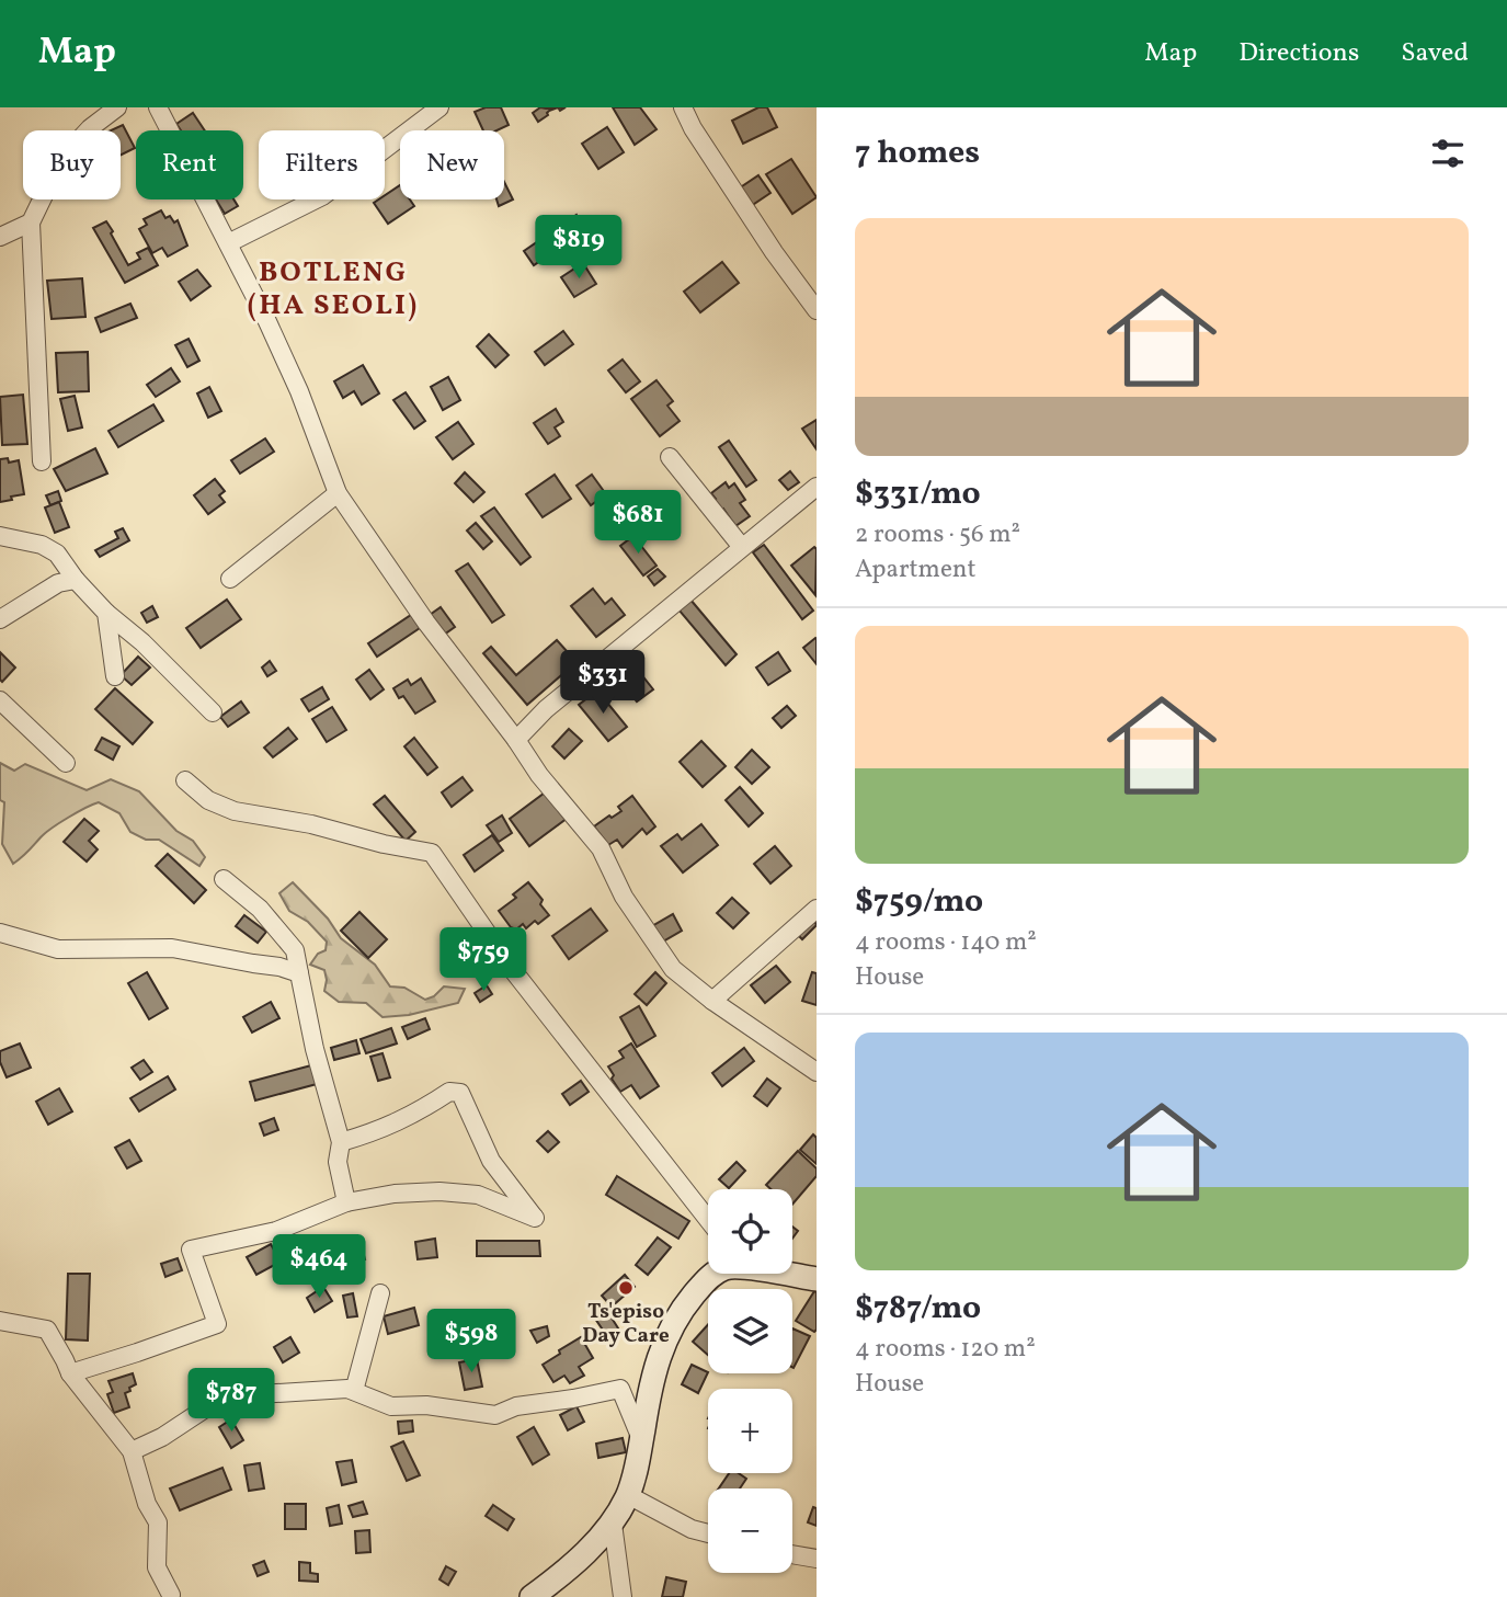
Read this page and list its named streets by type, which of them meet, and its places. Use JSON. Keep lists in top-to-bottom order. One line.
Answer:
{"districts":["BOTLENG (HA SEOLI)"],"places":["Ts'episo Day Care"],"page":{"header":"Map","nav":["Map","Directions","Saved"],"heading":"7 homes","chip":["Buy","Rent","Filters","New"],"list":[{"name":"$331/mo","note":"2 rooms · 56 m² · Apartment"},{"name":"$759/mo","note":"4 rooms · 140 m² · House"},{"name":"$787/mo","note":"4 rooms · 120 m² · House"}],"price":["$819","$681","$331","$759","$464","$598","$787"],"map_buttons":["+","−"]}}
